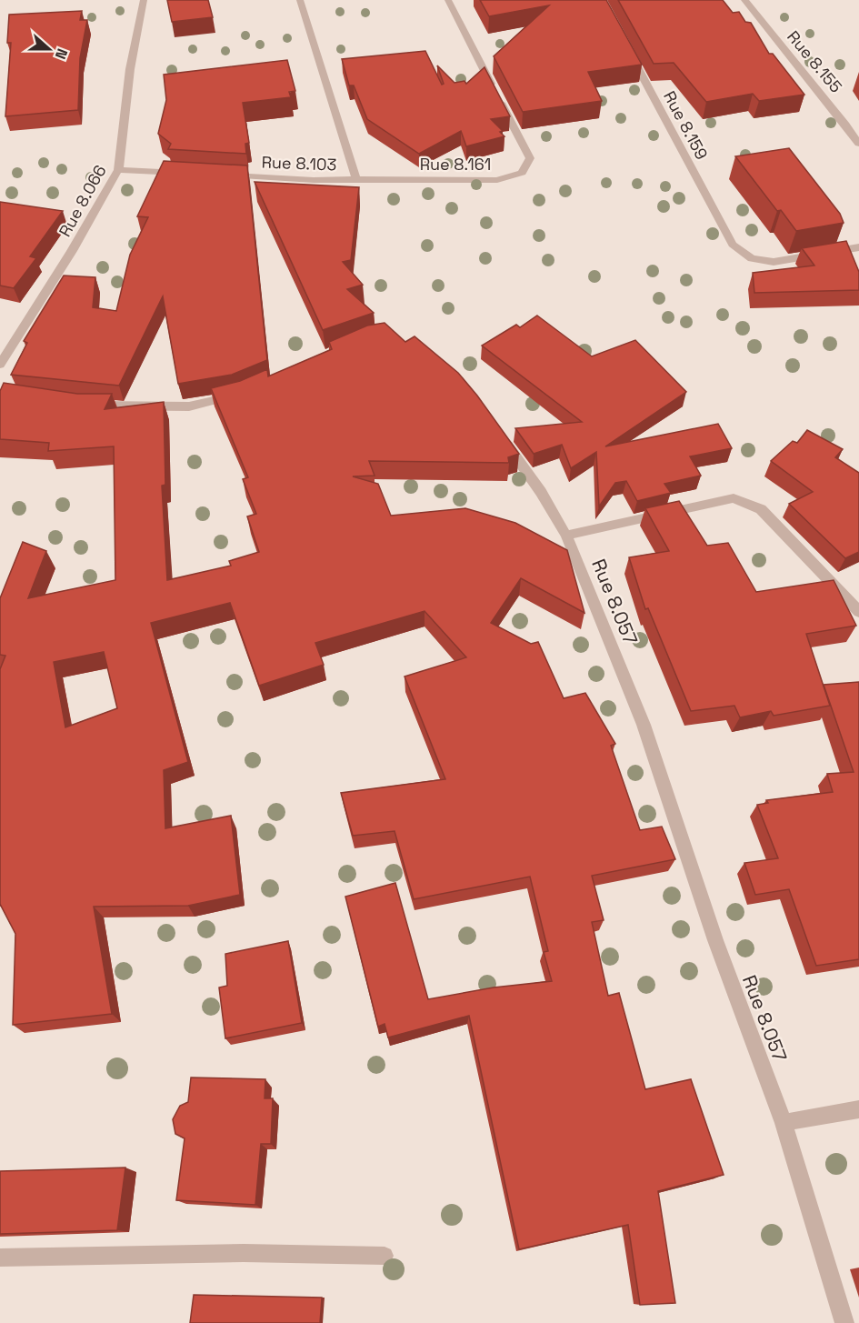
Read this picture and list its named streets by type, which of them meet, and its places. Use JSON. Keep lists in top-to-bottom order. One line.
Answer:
{"streets":{"street":["Rue 8.155","Rue 8.159","Rue 8.103","Rue 8.161","Rue 8.066","Rue 8.057"]},"crossings":[["Rue 8.103","Rue 8.161"]],"north":"right"}
